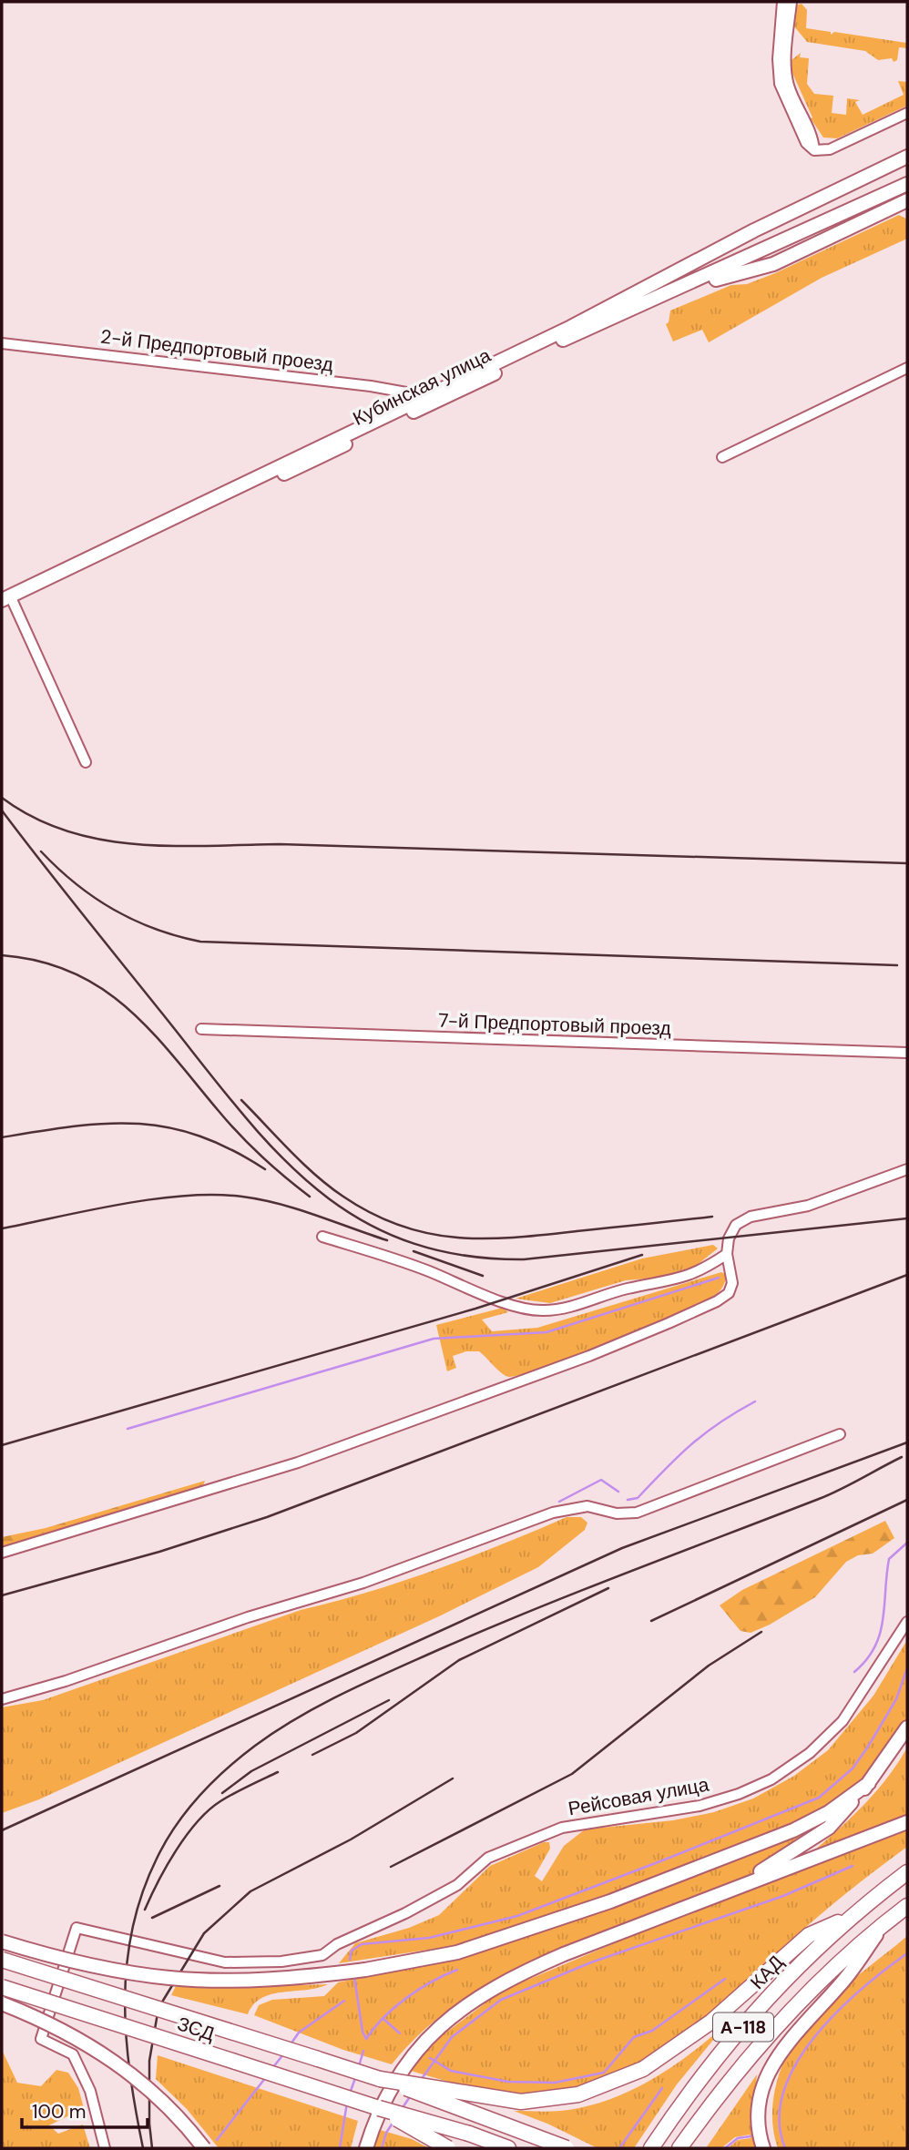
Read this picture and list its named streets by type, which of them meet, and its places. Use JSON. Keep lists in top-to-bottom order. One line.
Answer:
{"streets":{"highway":["КАД","А-118","ЗСД"],"main road":["Кубинская улица"],"street":["2-й Предпортовый проезд","7-й Предпортовый проезд","Рейсовая улица"]},"crossings":[["2-й Предпортовый проезд","Кубинская улица"]],"scale_bar":"100 m"}
